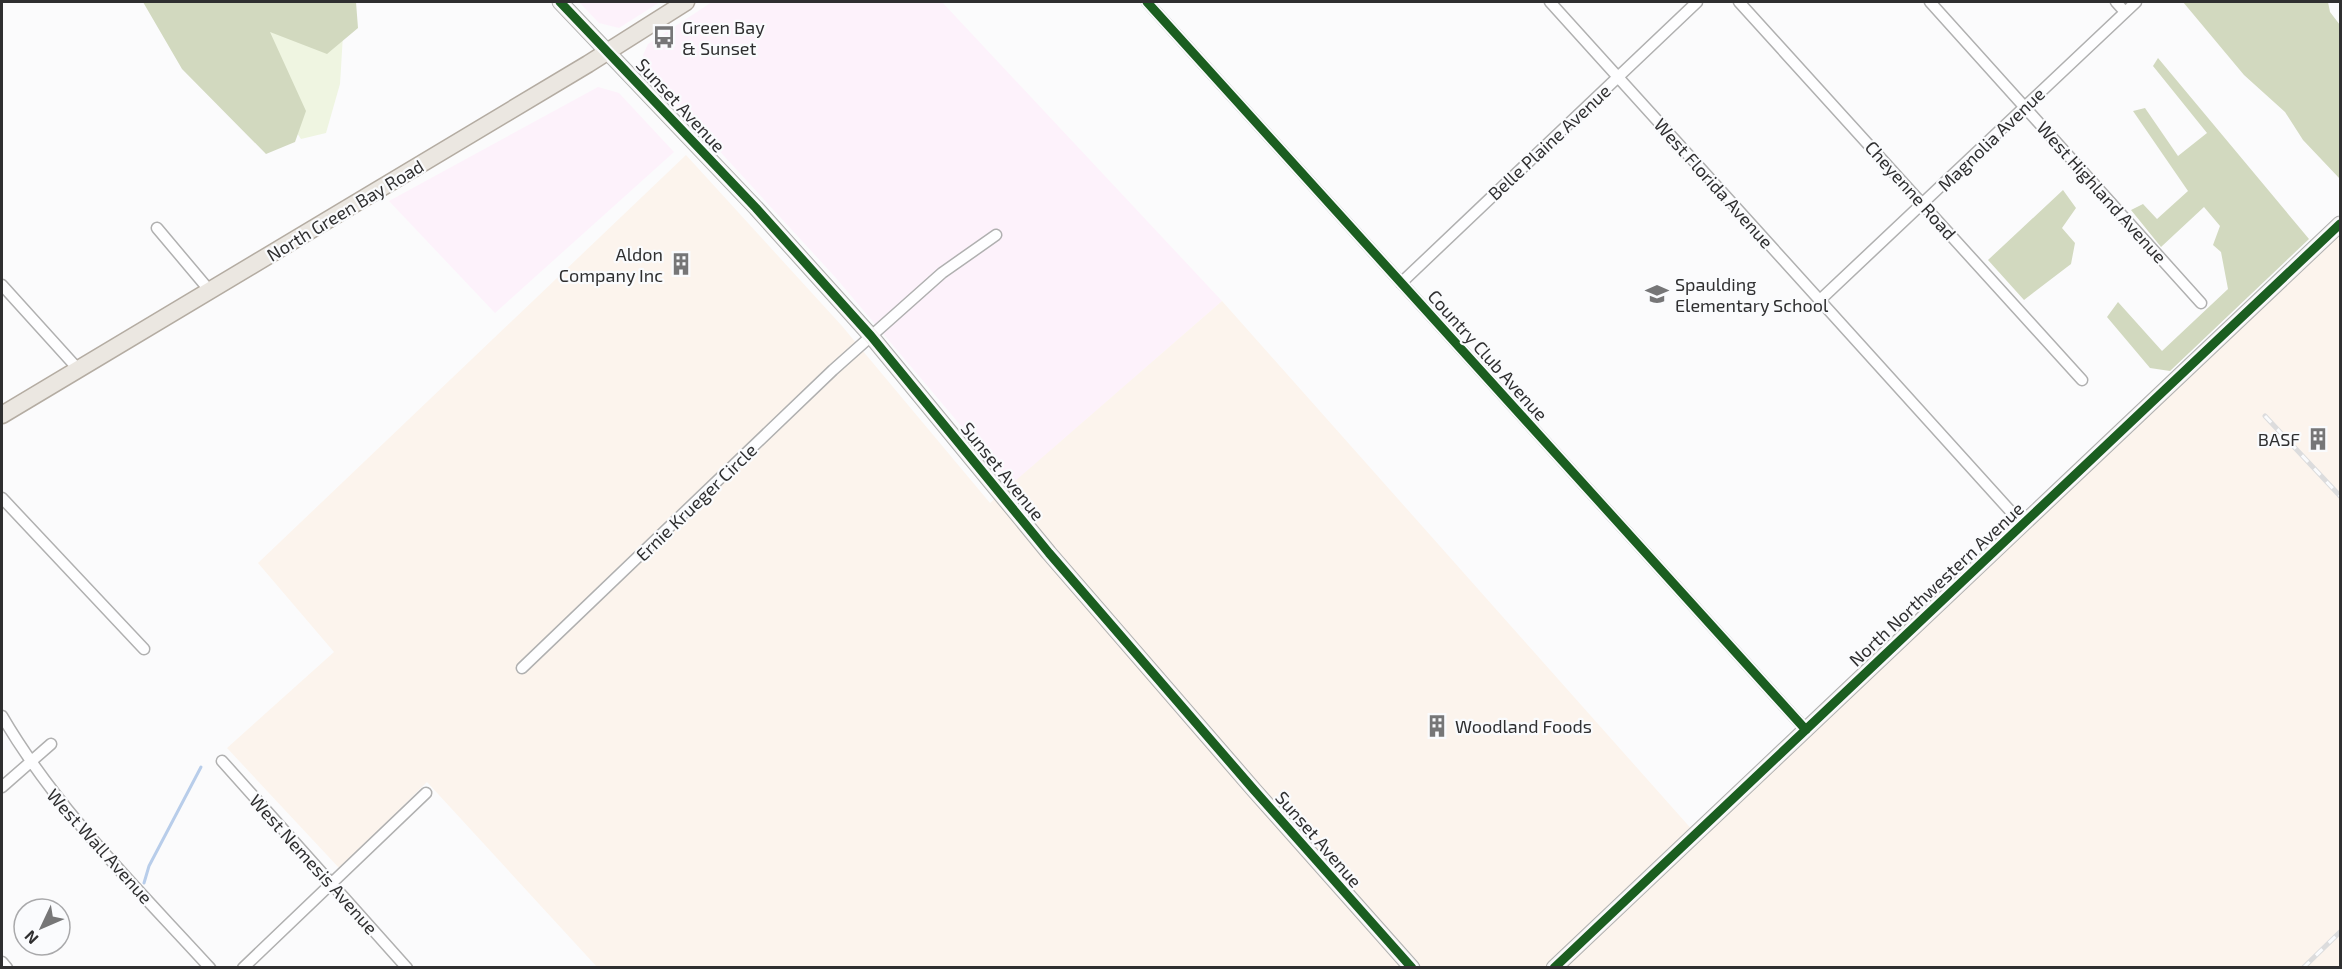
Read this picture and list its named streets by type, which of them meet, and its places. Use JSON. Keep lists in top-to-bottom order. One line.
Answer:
{"streets":{"main road":["North Green Bay Road"],"street":["Sunset Avenue","Magnolia Avenue","Belle Plaine Avenue","West Florida Avenue","Cheyenne Road","West Highland Avenue","Country Club Avenue","Ernie Krueger Circle","North Northwestern Avenue","West Wall Avenue","West Nemesis Avenue"]},"crossings":[["Sunset Avenue","North Green Bay Road"],["Sunset Avenue","Ernie Krueger Circle"],["Magnolia Avenue","West Florida Avenue"],["Magnolia Avenue","Cheyenne Road"],["Magnolia Avenue","West Highland Avenue"],["Belle Plaine Avenue","West Florida Avenue"],["Belle Plaine Avenue","Country Club Avenue"],["West Florida Avenue","North Northwestern Avenue"],["Country Club Avenue","North Northwestern Avenue"]],"places":{"bus stop":["Green Bay & Sunset"],"building":["Aldon Company Inc","BASF","Woodland Foods"],"school or university":["Spaulding Elementary School"]},"north":"bottom left"}
